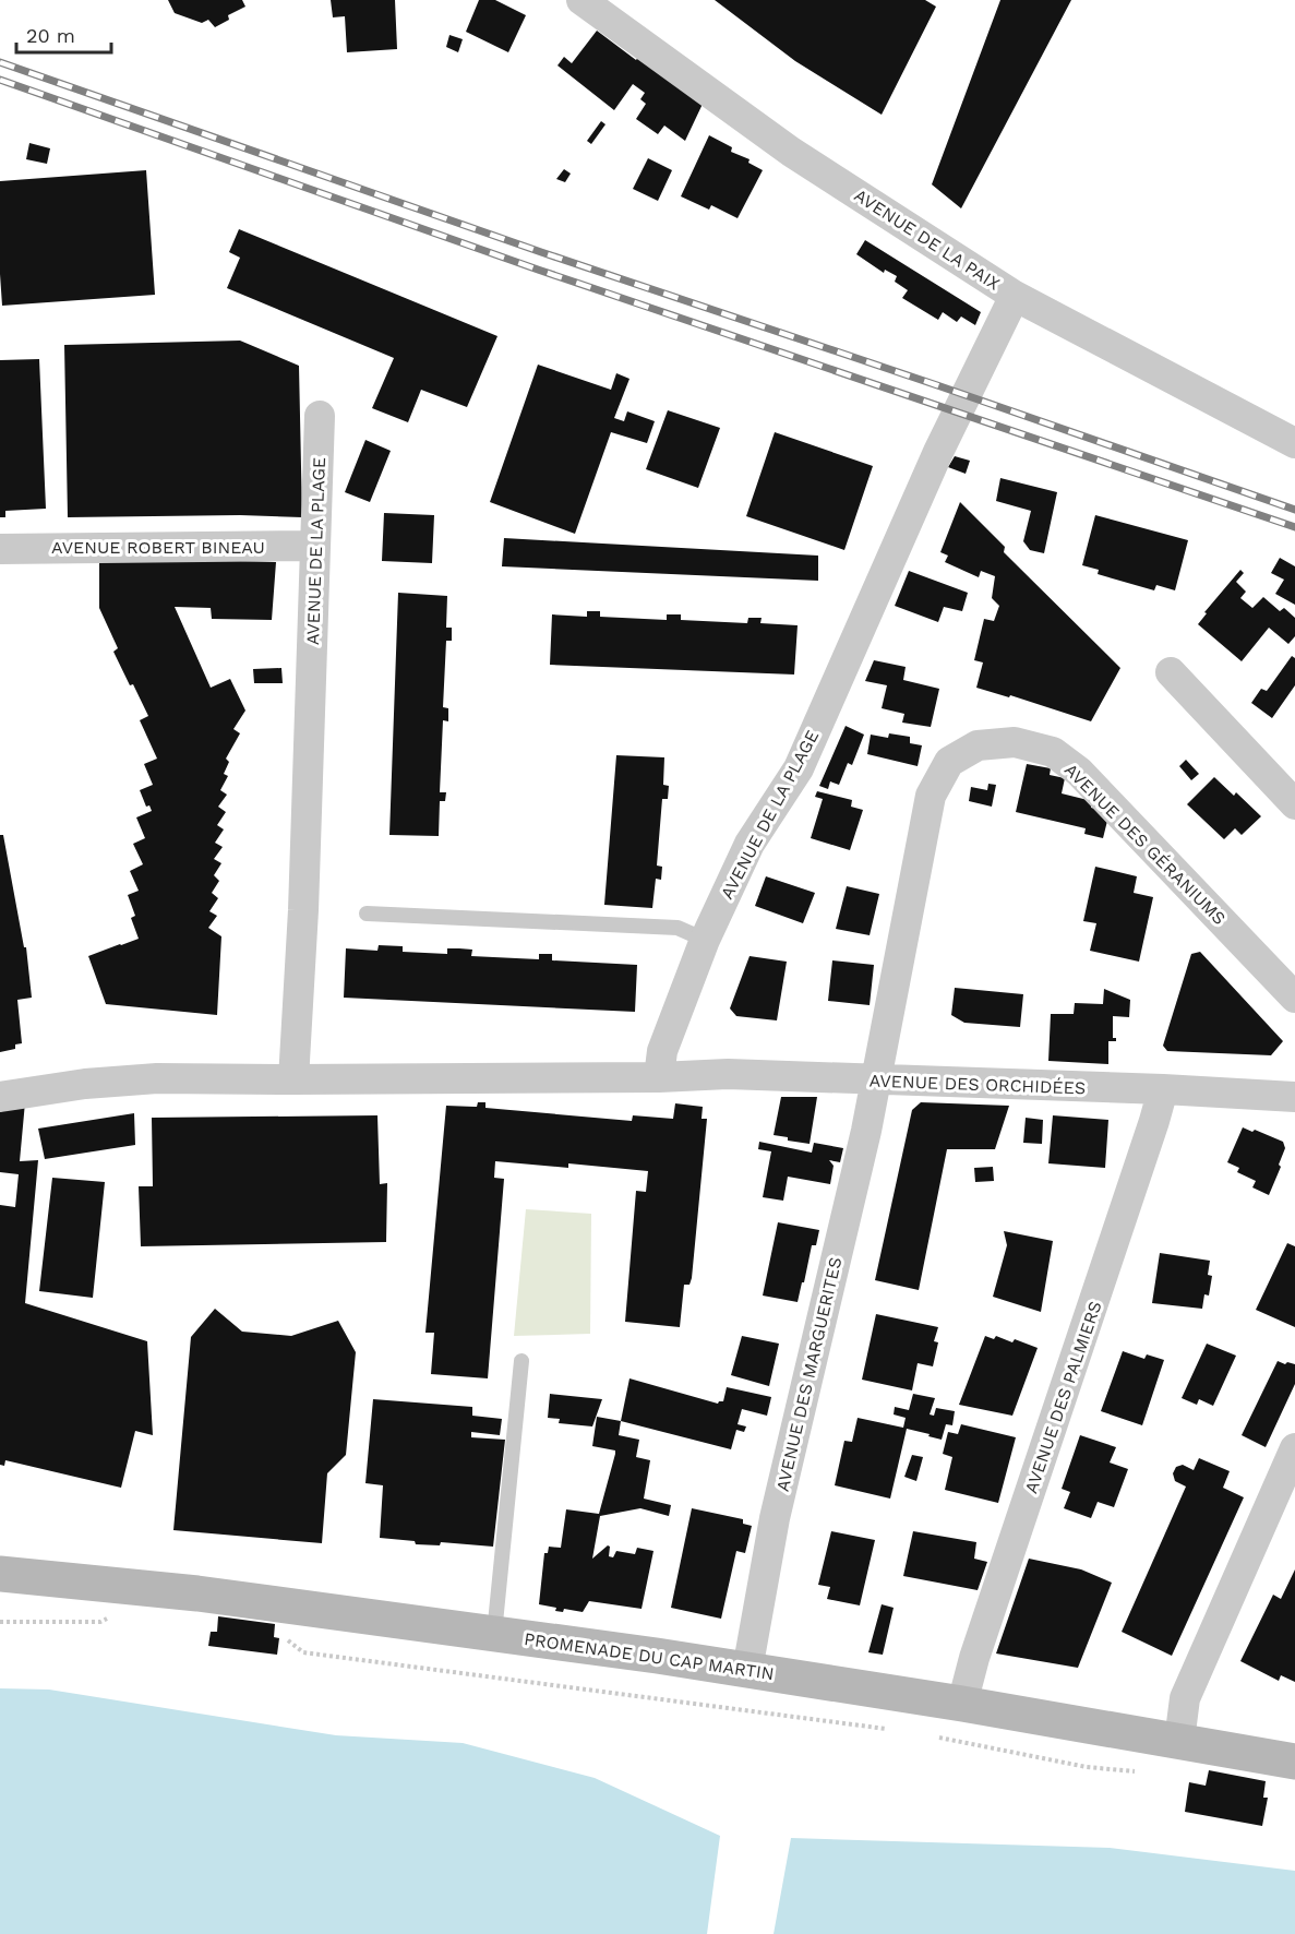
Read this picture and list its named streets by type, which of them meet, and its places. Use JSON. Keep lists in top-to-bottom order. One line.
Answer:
{"streets":{"main road":["PROMENADE DU CAP MARTIN"],"street":["AVENUE DE LA PAIX","AVENUE ROBERT BINEAU","AVENUE DE LA PLAGE","AVENUE DES GÉRANIUMS","AVENUE DES ORCHIDÉES","AVENUE DES MARGUERITES","AVENUE DES PALMIERS"]},"crossings":[["AVENUE DE LA PAIX","AVENUE DE LA PLAGE"],["AVENUE ROBERT BINEAU","AVENUE DE LA PLAGE"],["AVENUE DE LA PLAGE","AVENUE DES ORCHIDÉES"],["AVENUE DES GÉRANIUMS","AVENUE DES ORCHIDÉES"],["AVENUE DES GÉRANIUMS","AVENUE DES MARGUERITES"],["AVENUE DES ORCHIDÉES","AVENUE DES MARGUERITES"],["AVENUE DES ORCHIDÉES","AVENUE DES PALMIERS"],["AVENUE DES MARGUERITES","PROMENADE DU CAP MARTIN"],["AVENUE DES PALMIERS","PROMENADE DU CAP MARTIN"]],"scale_bar":"20 m"}
